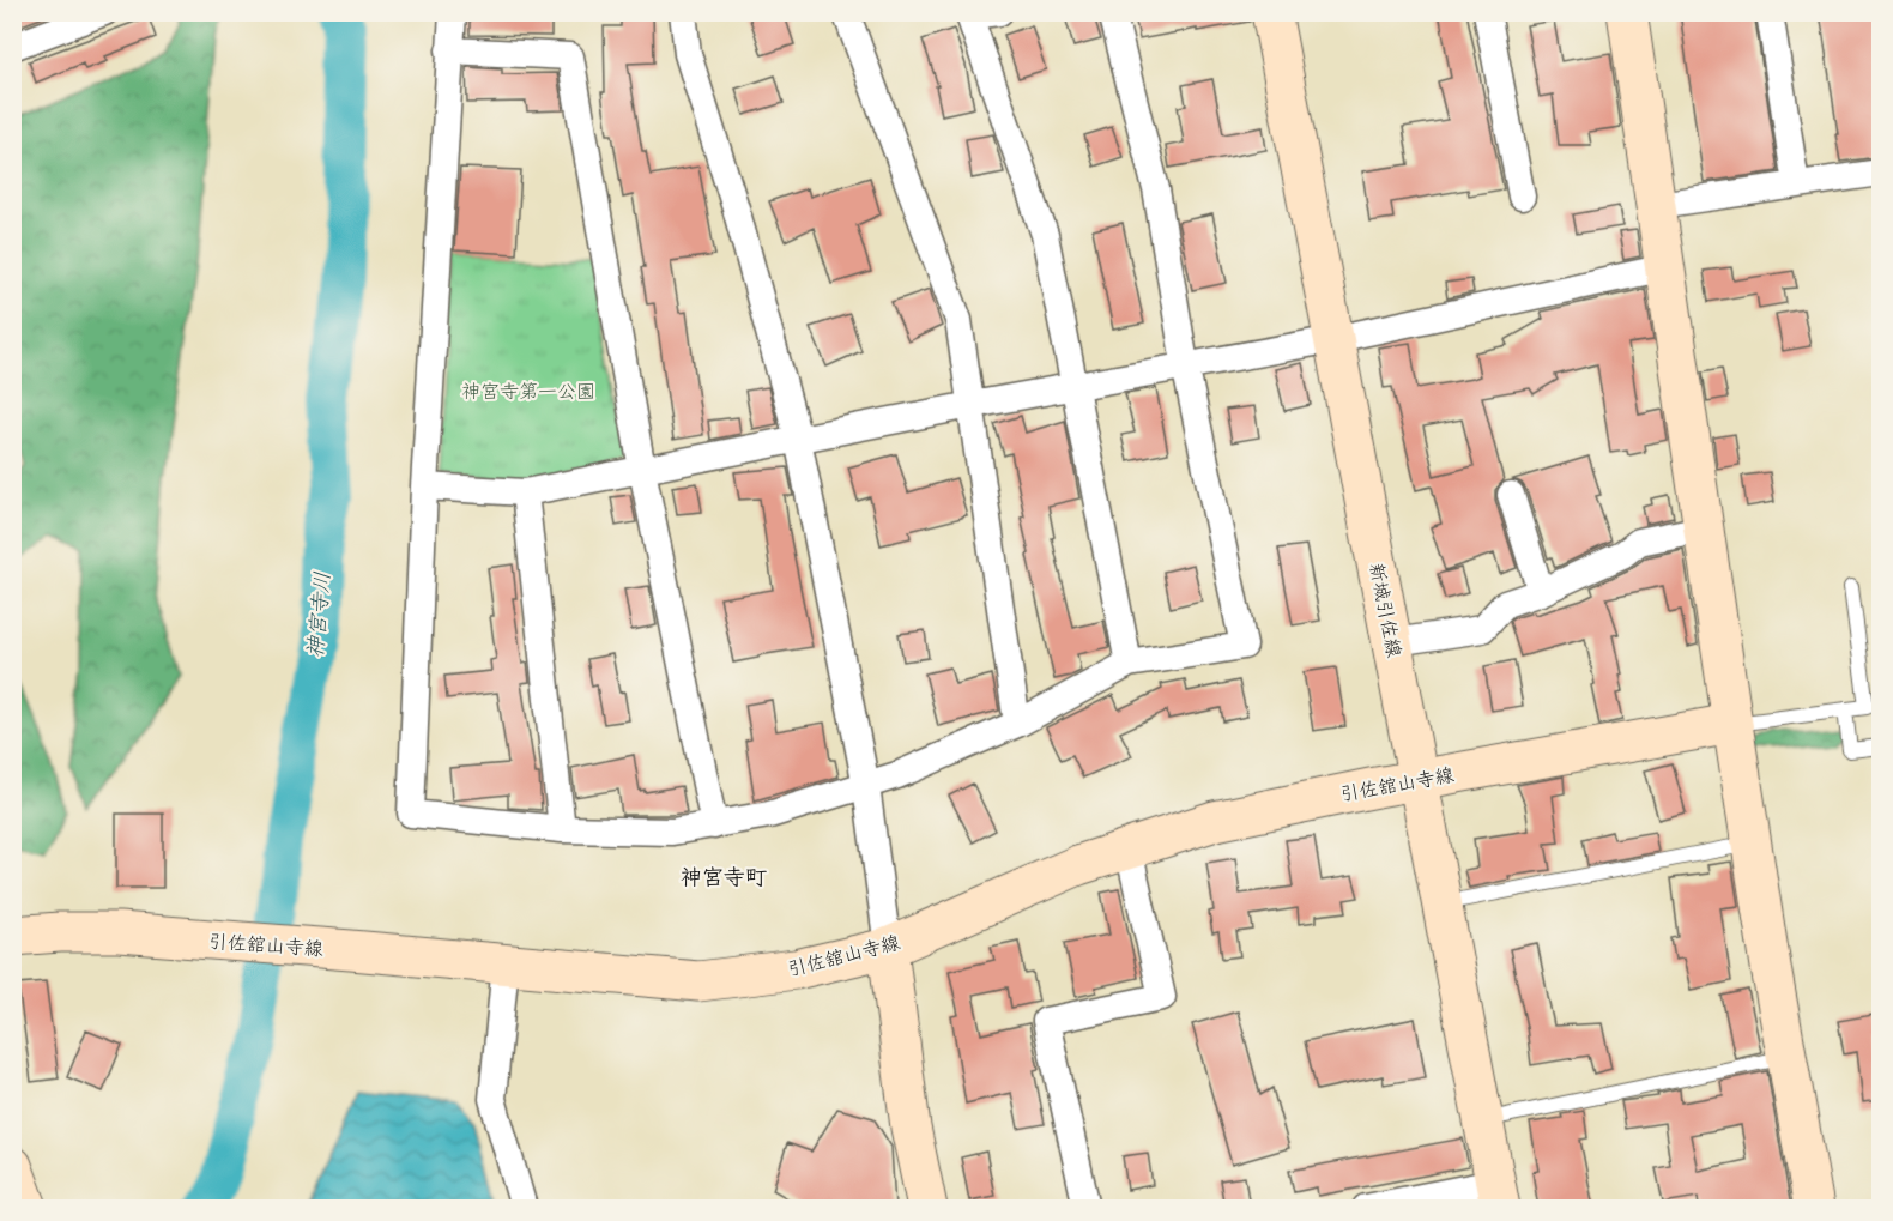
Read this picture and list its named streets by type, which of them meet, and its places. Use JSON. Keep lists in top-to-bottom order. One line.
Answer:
{"streets":{"main road":["新城引佐線","引佐舘山寺線"]},"crossings":[["新城引佐線","引佐舘山寺線"]],"districts":["神宮寺町"],"water":["神宮寺川"],"parks":["神宮寺第一公園"]}
